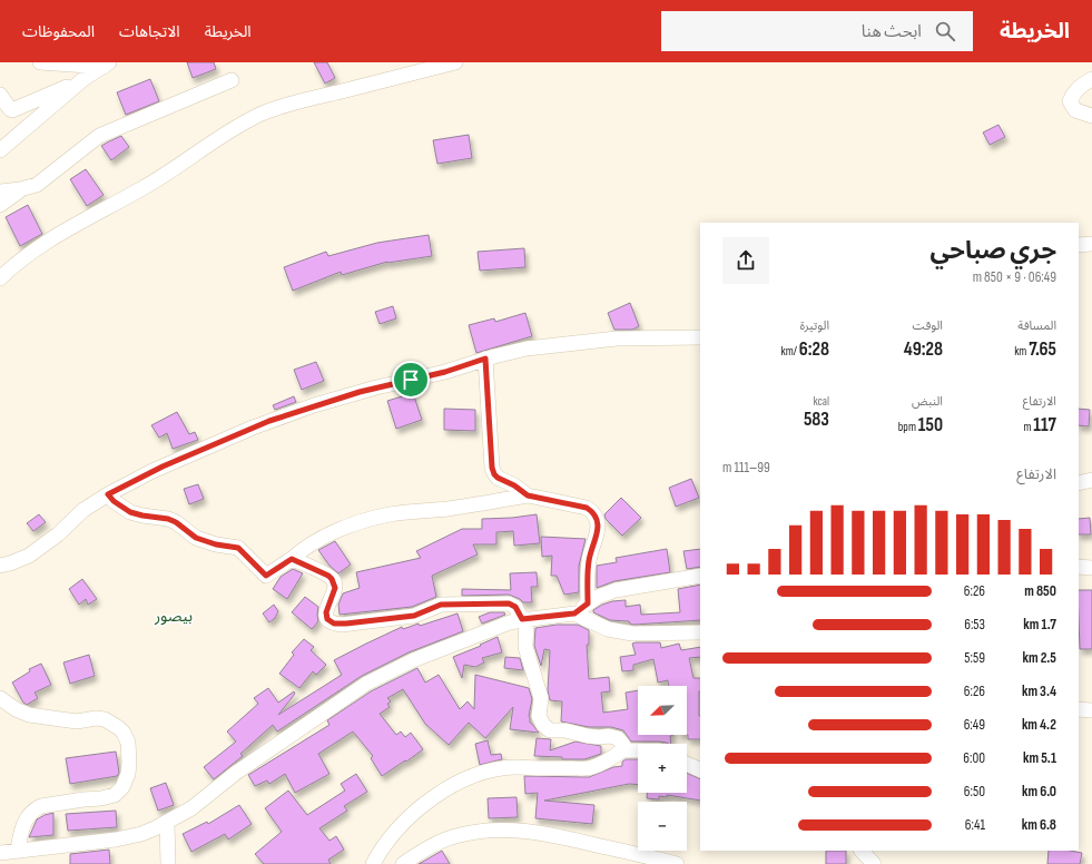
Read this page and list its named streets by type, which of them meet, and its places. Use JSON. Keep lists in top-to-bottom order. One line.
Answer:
{"districts":["بيصور"],"north":"bottom left","page":{"header":"الخريطة","search":"ابحث هنا","nav":["الخريطة","الاتجاهات","المحفوظات"],"heading":["جري صباحي","06:49 · 9 × 850 m"],"stats":[["المسافة","7.65 km"],["الوقت","49:28"],["الوتيرة","6:28 /km"],["الارتفاع","117 m"],["النبض","150 bpm"],["kcal","583"]],"chart":["الارتفاع","99–111 m"],"list":[{"name":"850 m","note":"6:26"},{"name":"1.7 km","note":"6:53"},{"name":"2.5 km","note":"5:59"},{"name":"3.4 km","note":"6:26"},{"name":"4.2 km","note":"6:49"},{"name":"5.1 km","note":"6:00"},{"name":"6.0 km","note":"6:50"},{"name":"6.8 km","note":"6:41"}],"map_buttons":["+","−"]}}
